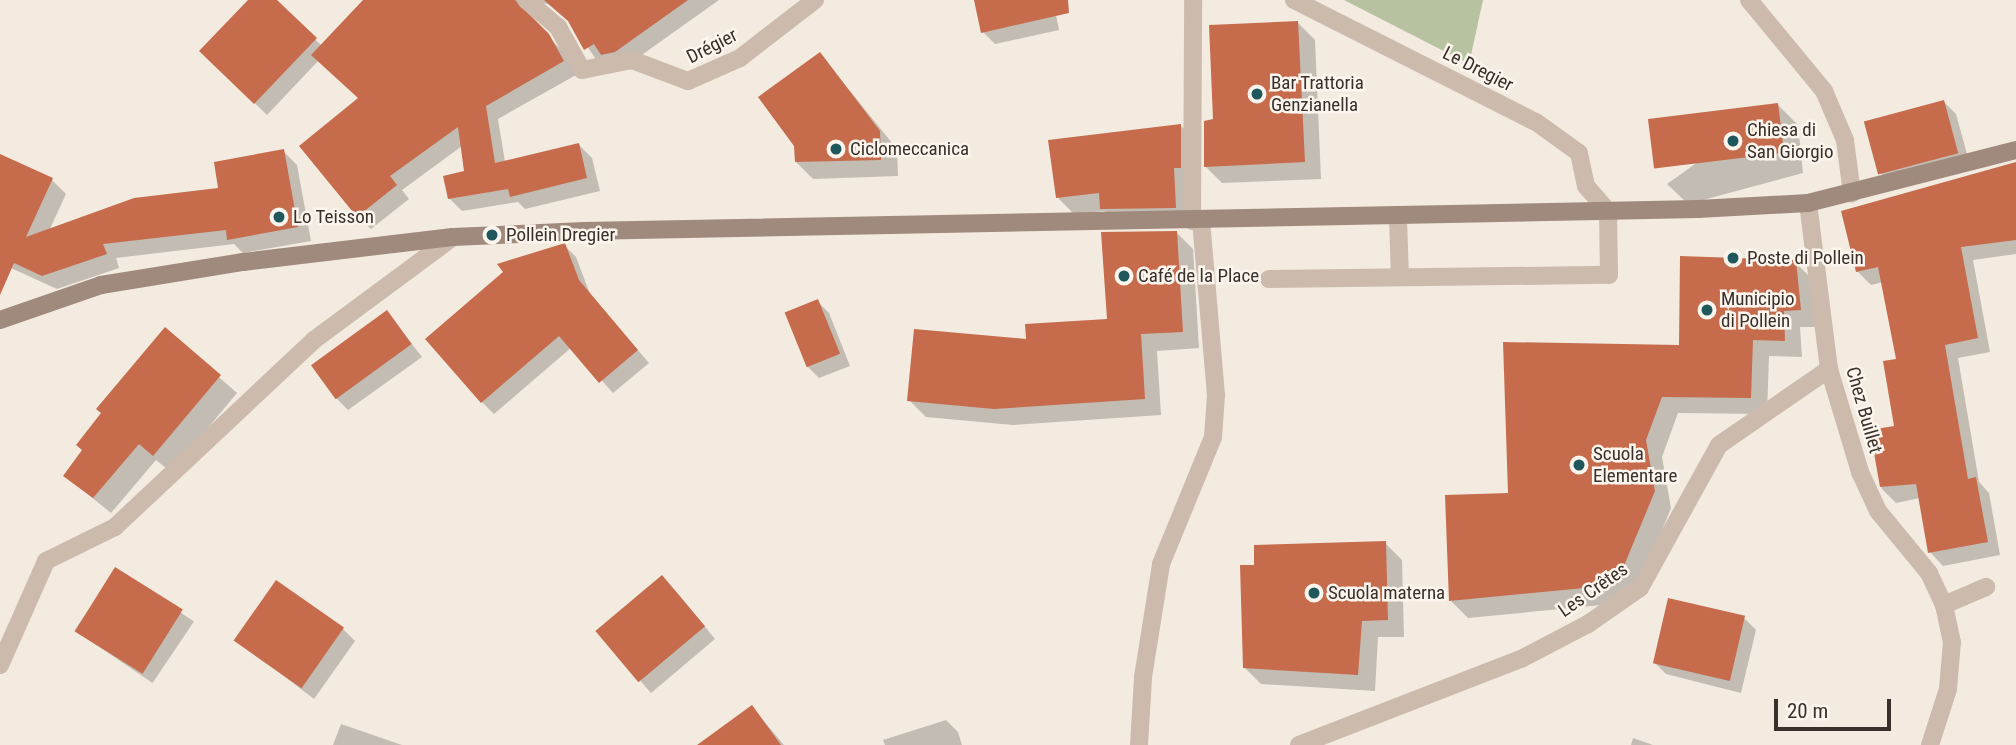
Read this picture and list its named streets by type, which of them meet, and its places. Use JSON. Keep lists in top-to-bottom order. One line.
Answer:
{"streets":{"street":["Drégier","Le Dregier","Chez Buillet","Les Crêtes"]},"crossings":[["Chez Buillet","Les Crêtes"]],"places":["Bar Trattoria Genzianella","Chiesa di San Giorgio","Ciclomeccanica","Lo Teisson","Pollein Dregier","Poste di Pollein","Café de la Place","Municipio di Pollein","Scuola Elementare","Scuola materna"],"scale_bar":"20 m"}
